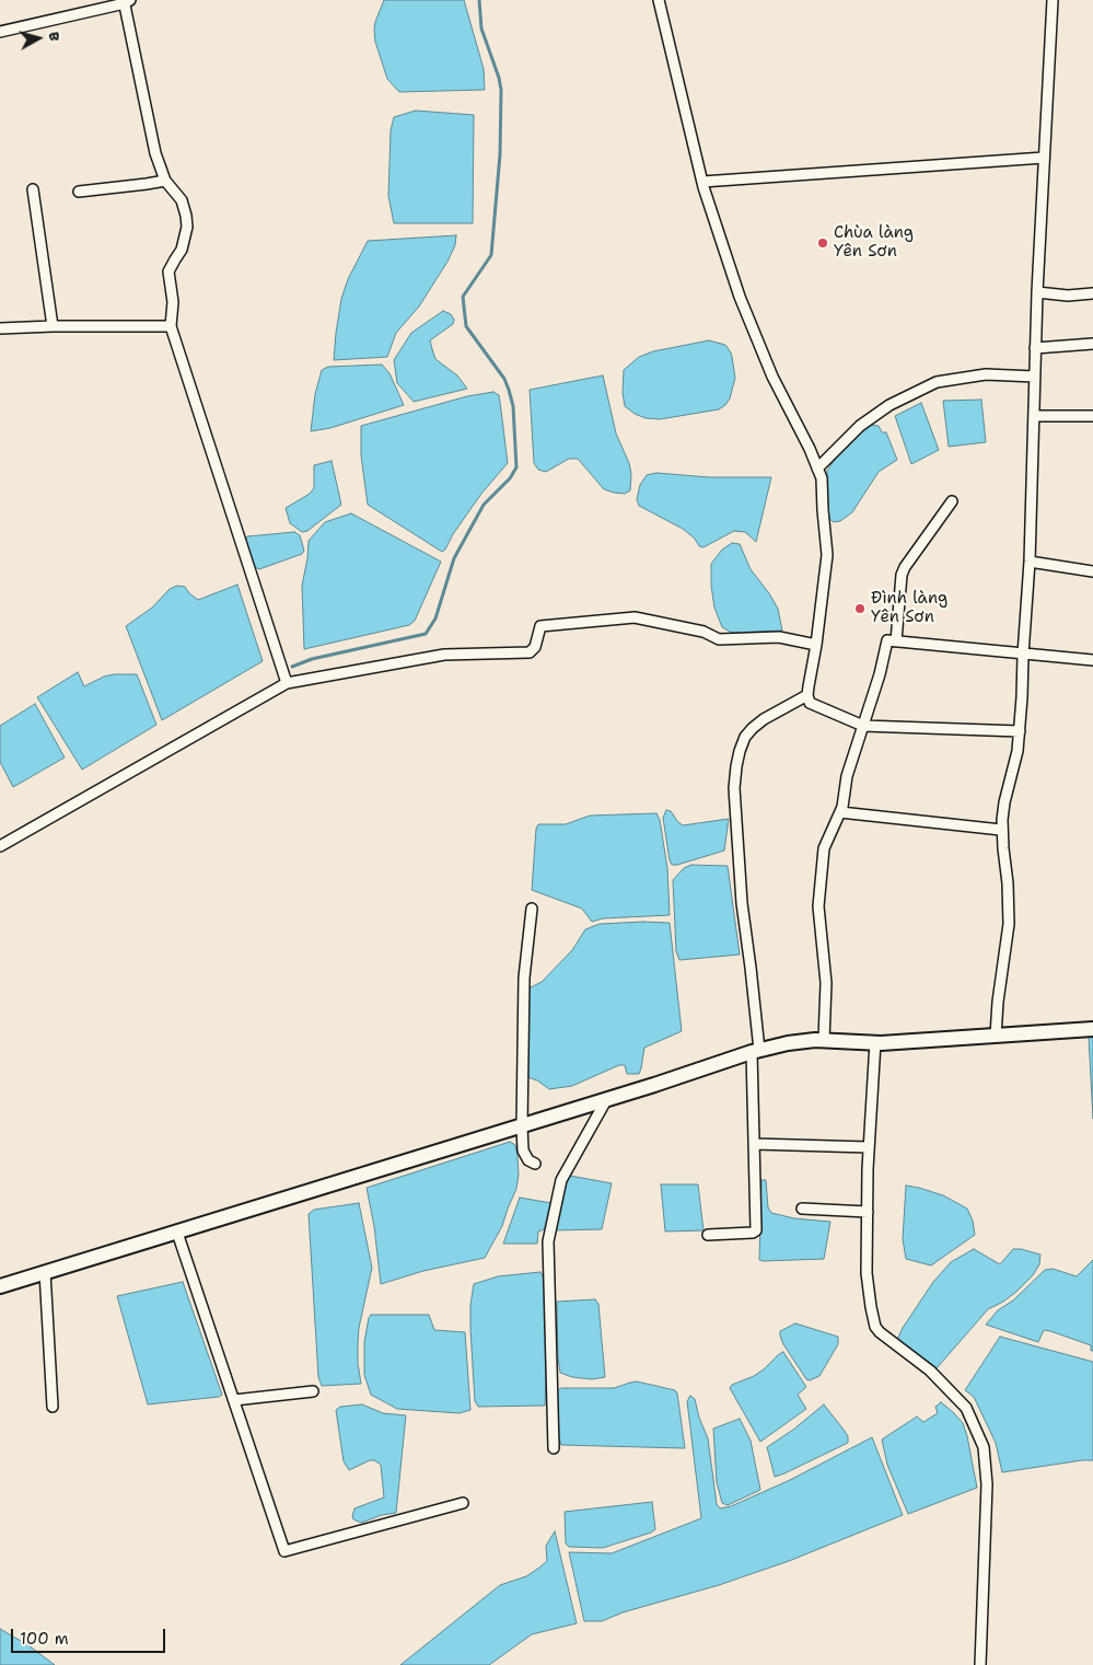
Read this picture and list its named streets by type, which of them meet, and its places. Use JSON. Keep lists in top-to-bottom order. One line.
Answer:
{"places":["Chùa làng Yên Sơn","Đình làng Yên Sơn"],"scale_bar":"100 m","north":"right"}
